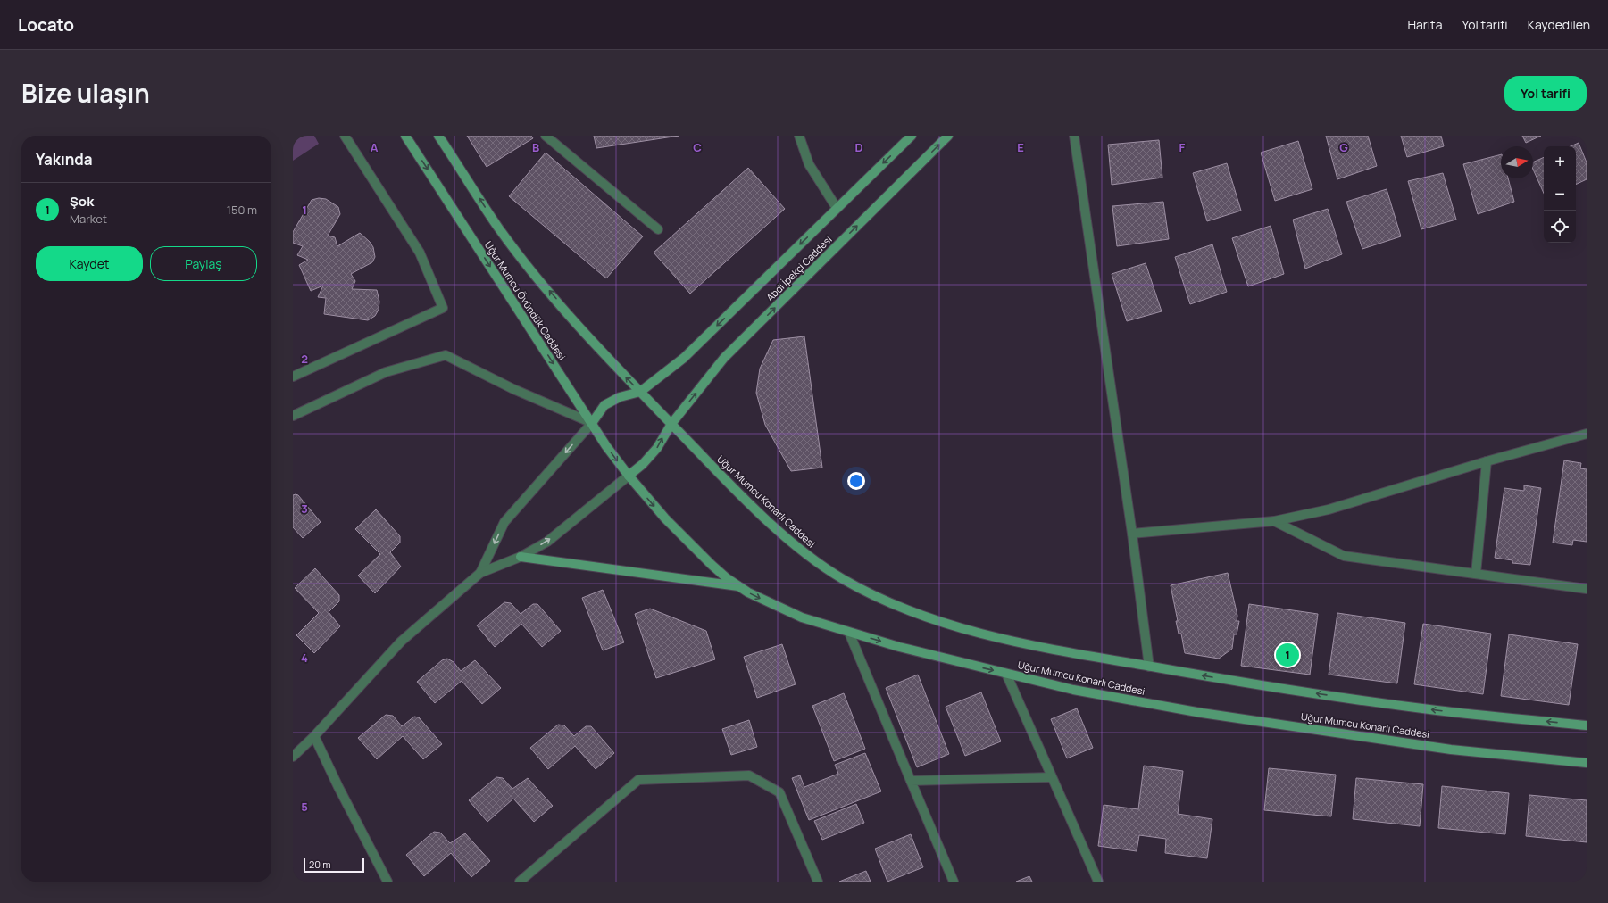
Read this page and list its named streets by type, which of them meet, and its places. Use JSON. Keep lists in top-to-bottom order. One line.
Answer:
{"streets":{"street":["Abdi İpekçi Caddesi","Uğur Mumcu Övündük Caddesi","Uğur Mumcu Konarlı Caddesi"]},"crossings":[["Abdi İpekçi Caddesi","Uğur Mumcu Övündük Caddesi"],["Abdi İpekçi Caddesi","Uğur Mumcu Konarlı Caddesi"],["Uğur Mumcu Övündük Caddesi","Uğur Mumcu Konarlı Caddesi"]],"scale_bar":"20 m","north":"right","page":{"header":"Locato","nav":["Harita","Yol tarifi","Kaydedilen"],"title":"Bize ulaşın","buttons":["Yol tarifi",["Kaydet","Paylaş"]],"heading":"Yakında","map_buttons":["+","−"],"list":[{"mark":"1","name":"Şok","note":"Market","value":"150 m"}],"pins":"1","scale":"20 m"},"grid":{"columns":["A","B","C","D","E","F","G"],"rows":["1","2","3","4","5"]}}
